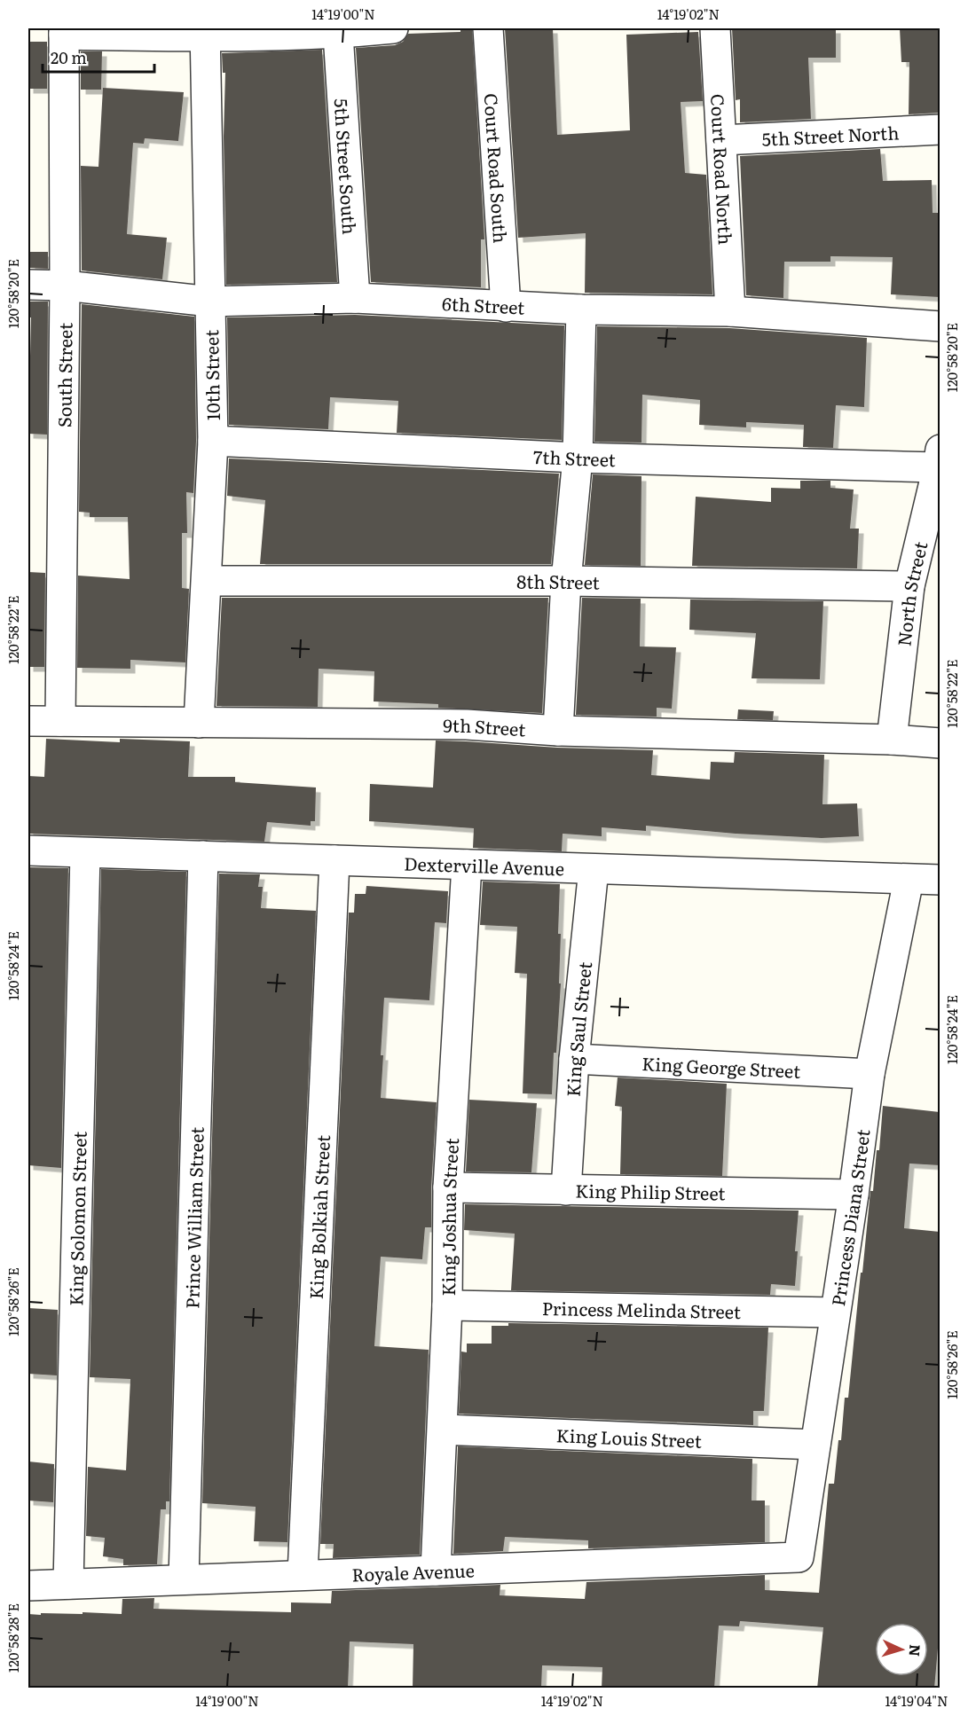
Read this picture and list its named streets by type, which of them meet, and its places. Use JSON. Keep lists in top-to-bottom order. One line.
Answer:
{"streets":{"street":["5th Street North","5th Street South","Court Road South","Court Road North","6th Street","South Street","10th Street","7th Street","8th Street","North Street","9th Street","Dexterville Avenue","King Saul Street","King George Street","King Philip Street","Prince William Street","King Bolkiah Street","King Joshua Street","Princess Diana Street","King Solomon Street","Princess Melinda Street","King Louis Street","Royale Avenue"]},"crossings":[["5th Street North","Court Road North"],["5th Street South","6th Street"],["Court Road South","6th Street"],["Court Road North","6th Street"],["6th Street","South Street"],["6th Street","10th Street"],["South Street","9th Street"],["10th Street","7th Street"],["10th Street","8th Street"],["10th Street","9th Street"],["7th Street","North Street"],["8th Street","North Street"],["North Street","9th Street"],["Dexterville Avenue","King Saul Street"],["Dexterville Avenue","Prince William Street"],["Dexterville Avenue","King Bolkiah Street"],["Dexterville Avenue","King Joshua Street"],["Dexterville Avenue","Princess Diana Street"],["Dexterville Avenue","King Solomon Street"],["King Saul Street","King George Street"],["King Saul Street","King Philip Street"],["King George Street","Princess Diana Street"],["King Philip Street","King Joshua Street"],["King Philip Street","Princess Diana Street"],["Prince William Street","Royale Avenue"],["King Bolkiah Street","Royale Avenue"],["King Joshua Street","Princess Melinda Street"],["King Joshua Street","King Louis Street"],["King Joshua Street","Royale Avenue"],["Princess Diana Street","Princess Melinda Street"],["Princess Diana Street","King Louis Street"],["Princess Diana Street","Royale Avenue"],["King Solomon Street","Royale Avenue"]],"scale_bar":"20 m","north":"right","coordinates":["14°19'00\"N","14°19'02\"N","120°58'20\"E","120°58'22\"E","120°58'24\"E","120°58'26\"E","120°58'28\"E","14°19'04\"N"]}
